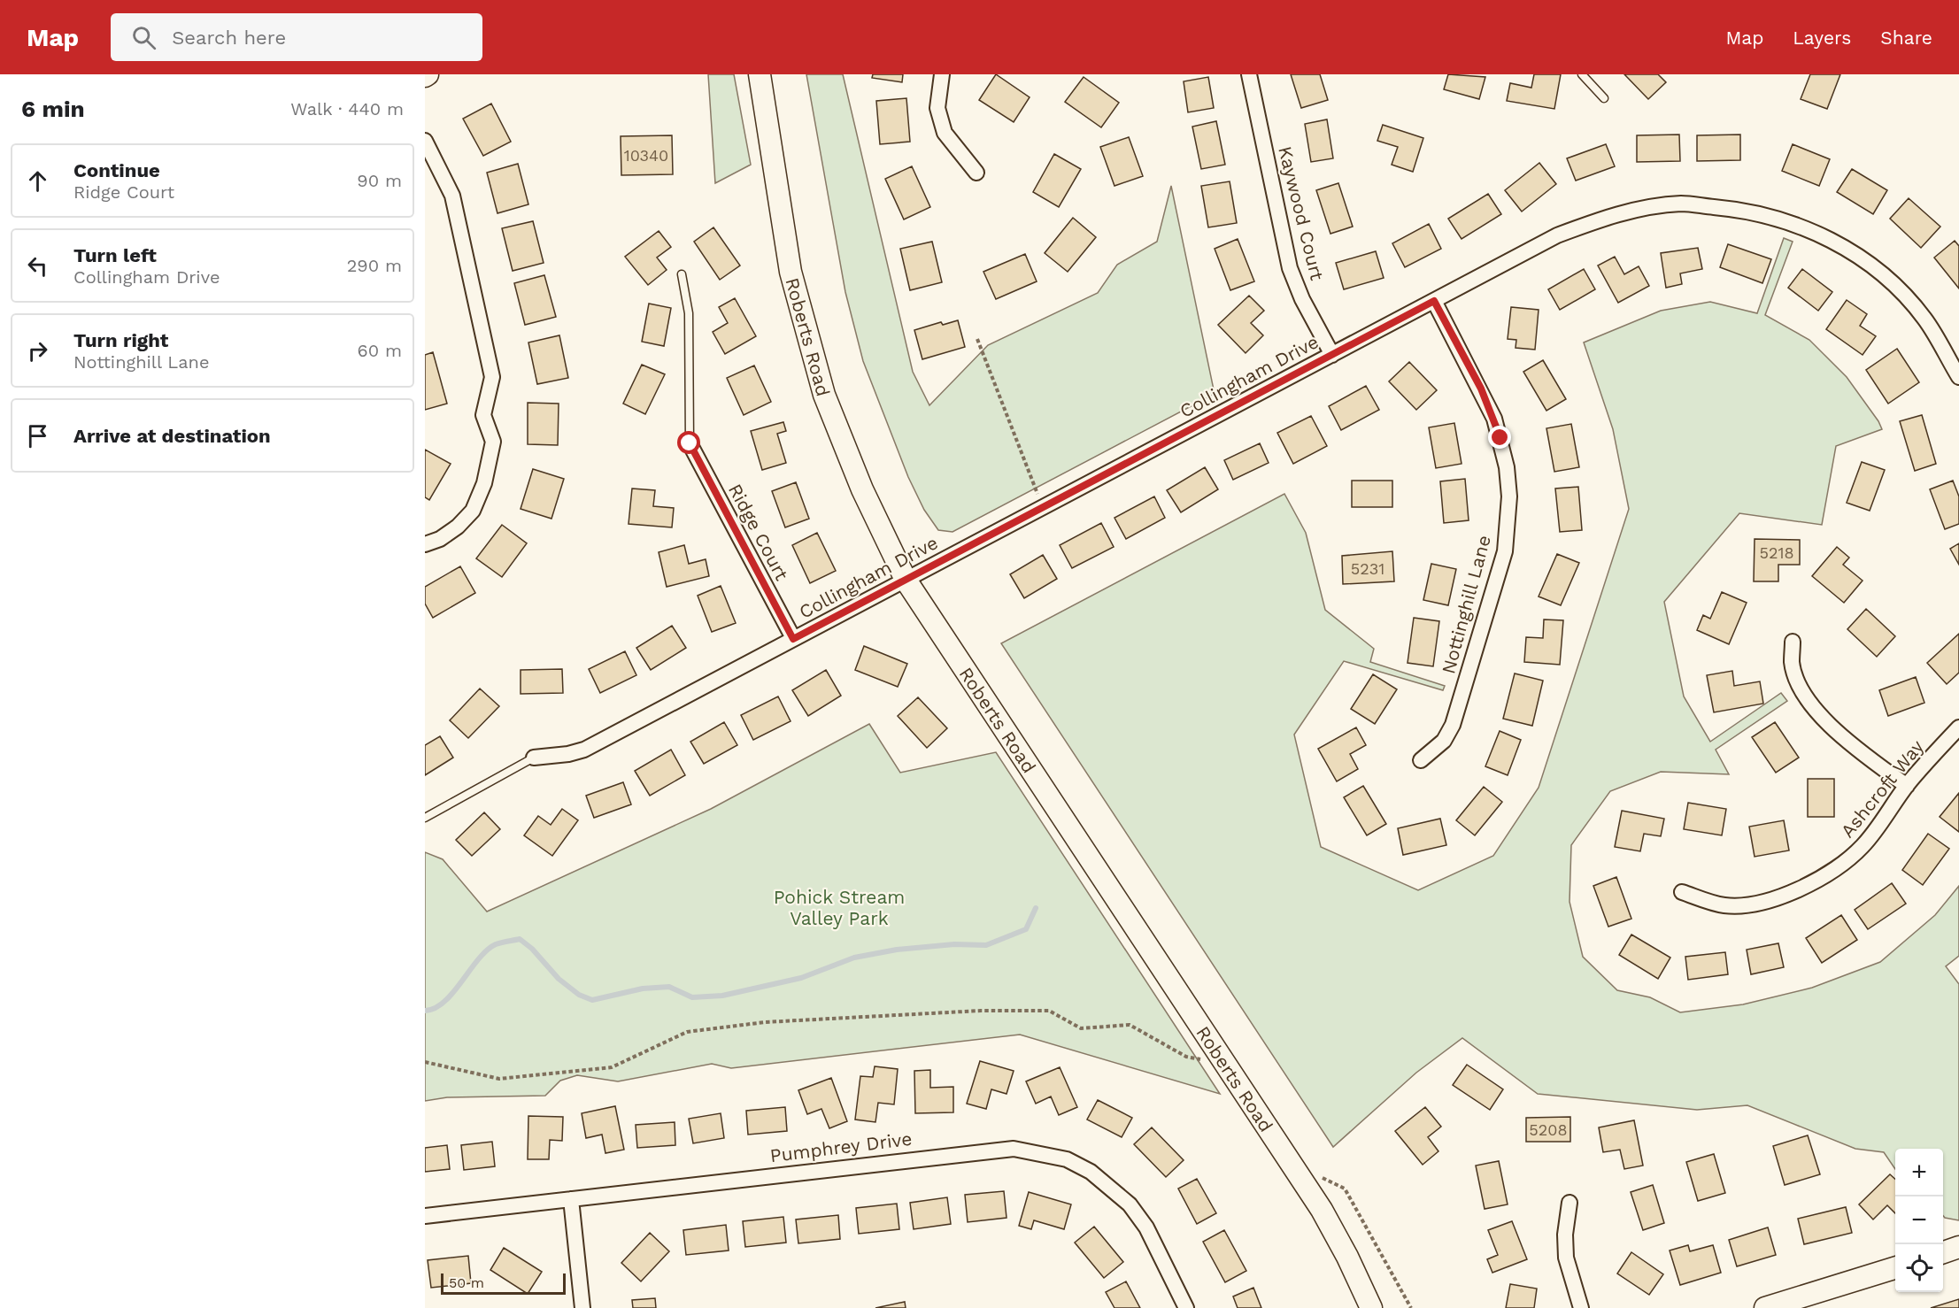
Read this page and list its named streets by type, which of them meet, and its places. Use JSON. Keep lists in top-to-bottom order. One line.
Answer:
{"streets":{"main road":["Roberts Road"],"street":["Kaywood Court","Collingham Drive","Ridge Court","Nottinghill Lane","Ashcroft Way","Pumphrey Drive"]},"crossings":[["Kaywood Court","Collingham Drive"],["Roberts Road","Collingham Drive"],["Collingham Drive","Ridge Court"],["Collingham Drive","Nottinghill Lane"]],"parks":["Pohick Stream Valley Park"],"house_numbers":["10340","5218","5231","5208"],"scale_bar":"50 m","page":{"header":"Map","search":"Search here","nav":["Map","Layers","Share"],"heading":["6 min","Walk · 440 m"],"list":[["Continue","Ridge Court","90 m"],["Turn left","Collingham Drive","290 m"],["Turn right","Nottinghill Lane","60 m"],"Arrive at destination"],"map_buttons":["+","−"],"scale":"50 m"}}
